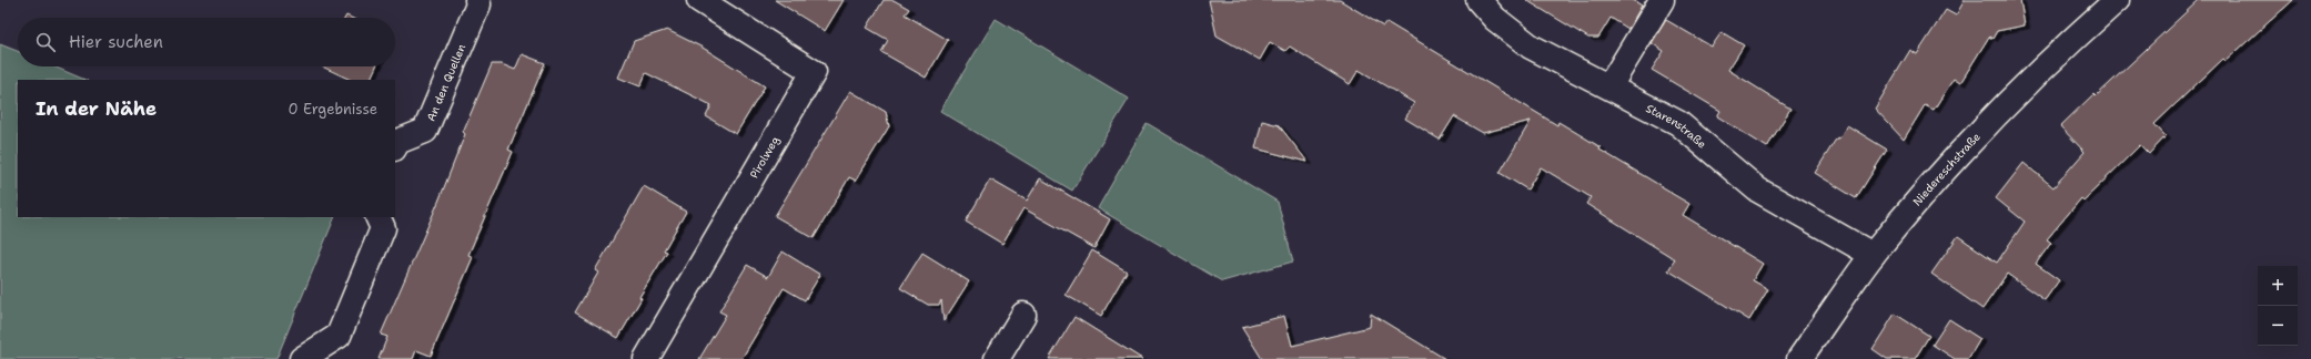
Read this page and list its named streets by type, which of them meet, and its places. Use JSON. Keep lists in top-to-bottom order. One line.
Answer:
{"streets":{"street":["An den Quellen","Starenstraße","Pirolweg","Niedereschstraße"]},"crossings":[["Starenstraße","Niedereschstraße"]],"page":{"search":"Hier suchen","heading":["In der Nähe","0 Ergebnisse"],"map_buttons":["+","−"]}}
